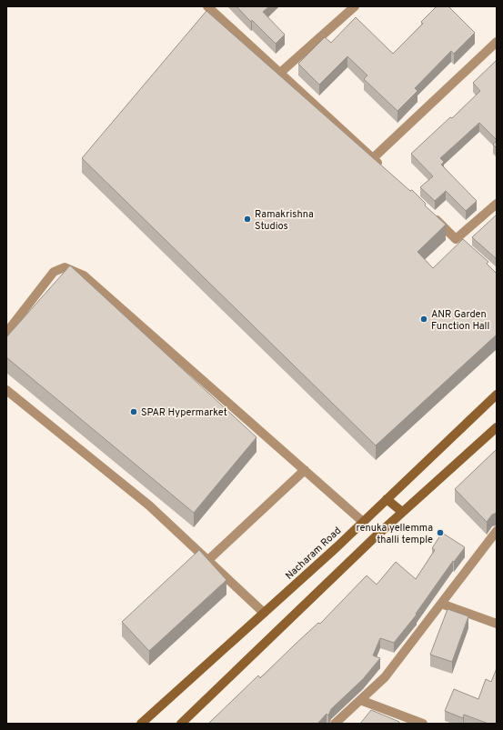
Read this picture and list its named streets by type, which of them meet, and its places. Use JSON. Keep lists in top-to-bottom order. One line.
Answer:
{"streets":{"main road":["Nacharam Road"]},"places":["Ramakrishna Studios","ANR Garden Function Hall","SPAR Hypermarket","renuka yellemma thalli temple"]}
